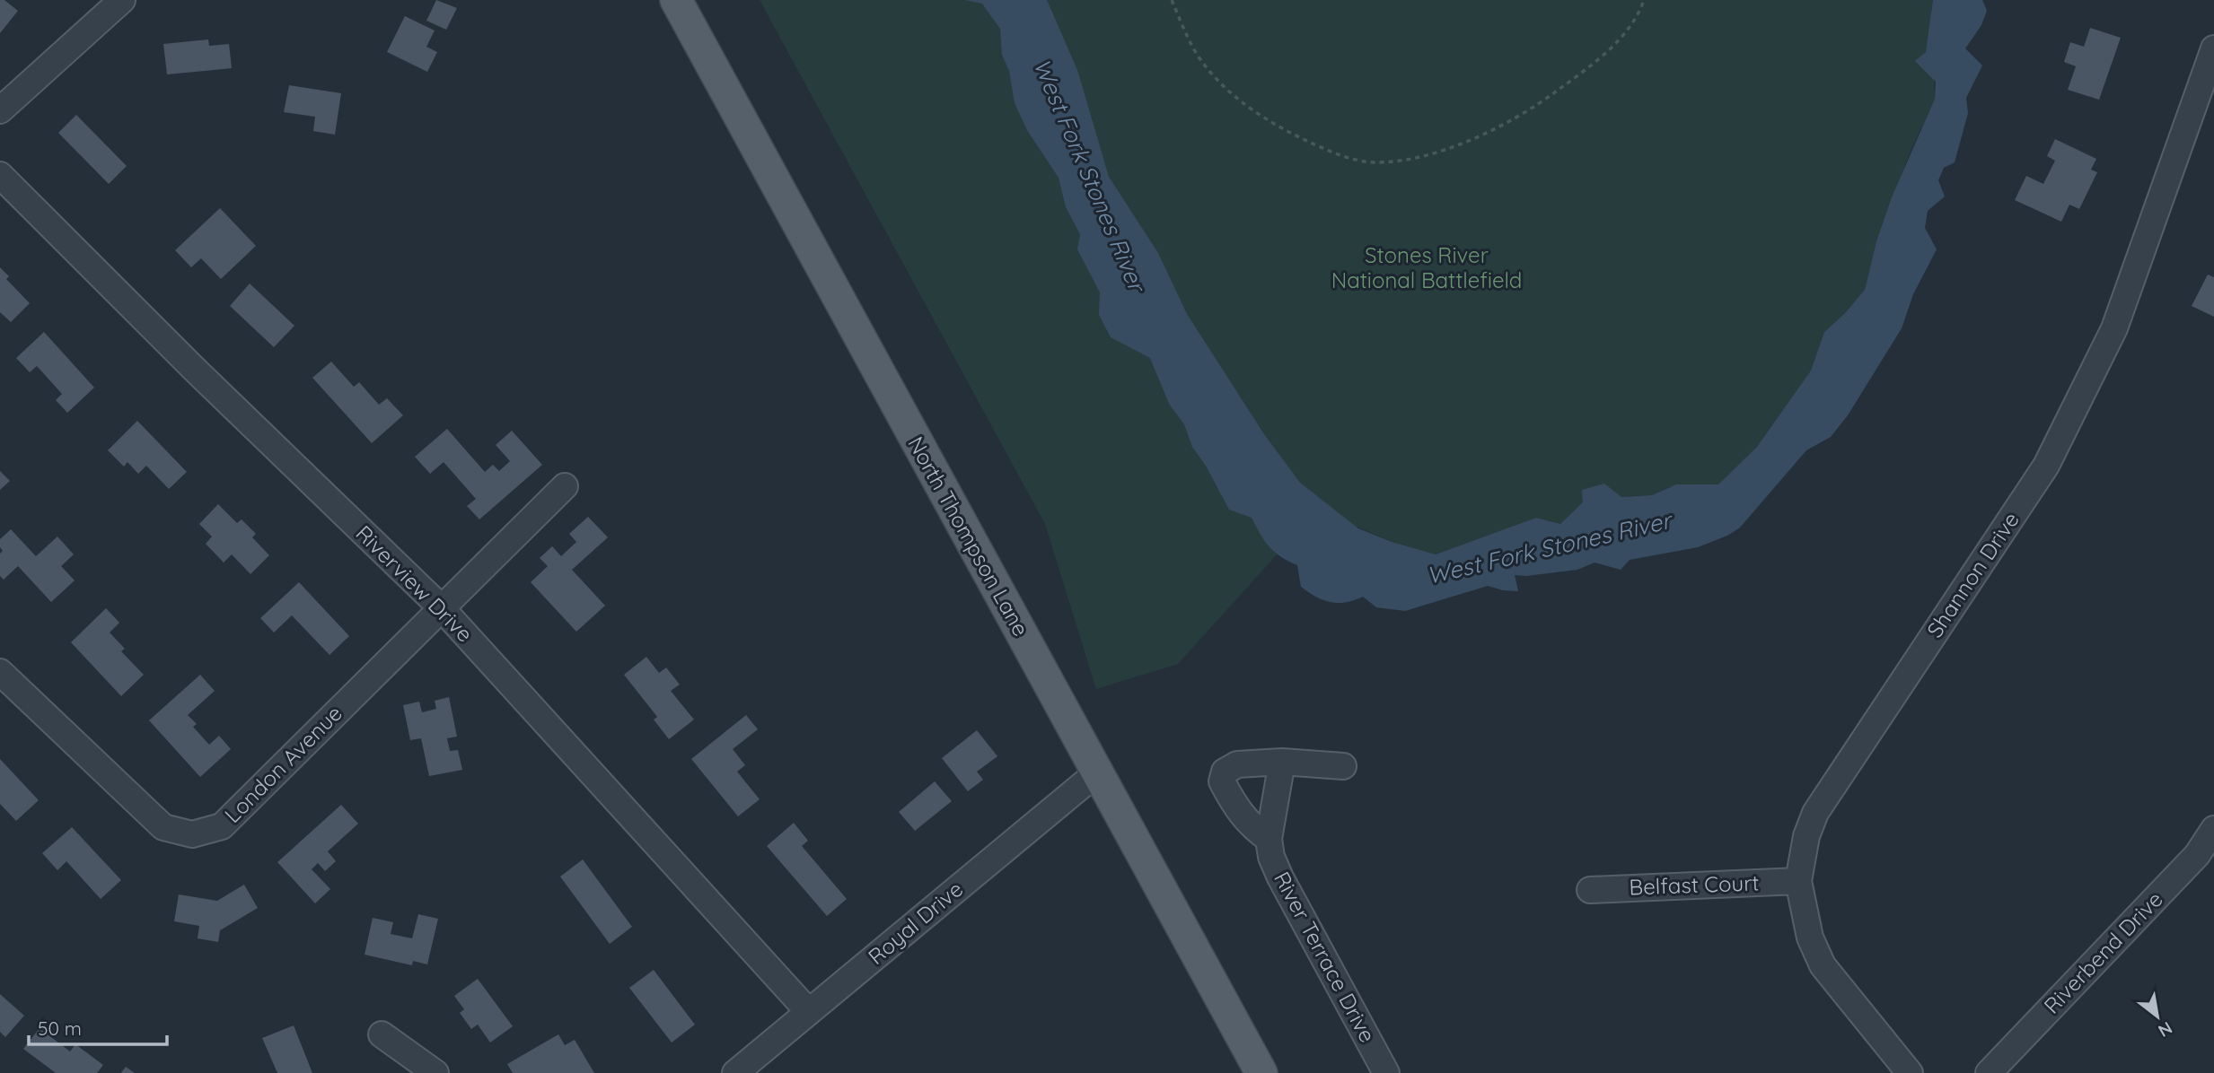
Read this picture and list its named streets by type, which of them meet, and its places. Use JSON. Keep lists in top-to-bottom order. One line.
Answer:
{"streets":{"main road":["North Thompson Lane"],"street":["Shannon Drive","Riverview Drive","London Avenue","Belfast Court","Royal Drive","Riverbend Drive","River Terrace Drive"]},"crossings":[["North Thompson Lane","Royal Drive"],["Shannon Drive","Belfast Court"],["Riverview Drive","London Avenue"],["Riverview Drive","Royal Drive"]],"water":["West Fork Stones River"],"parks":["Stones River National Battlefield"],"scale_bar":"50 m","north":"bottom right"}
